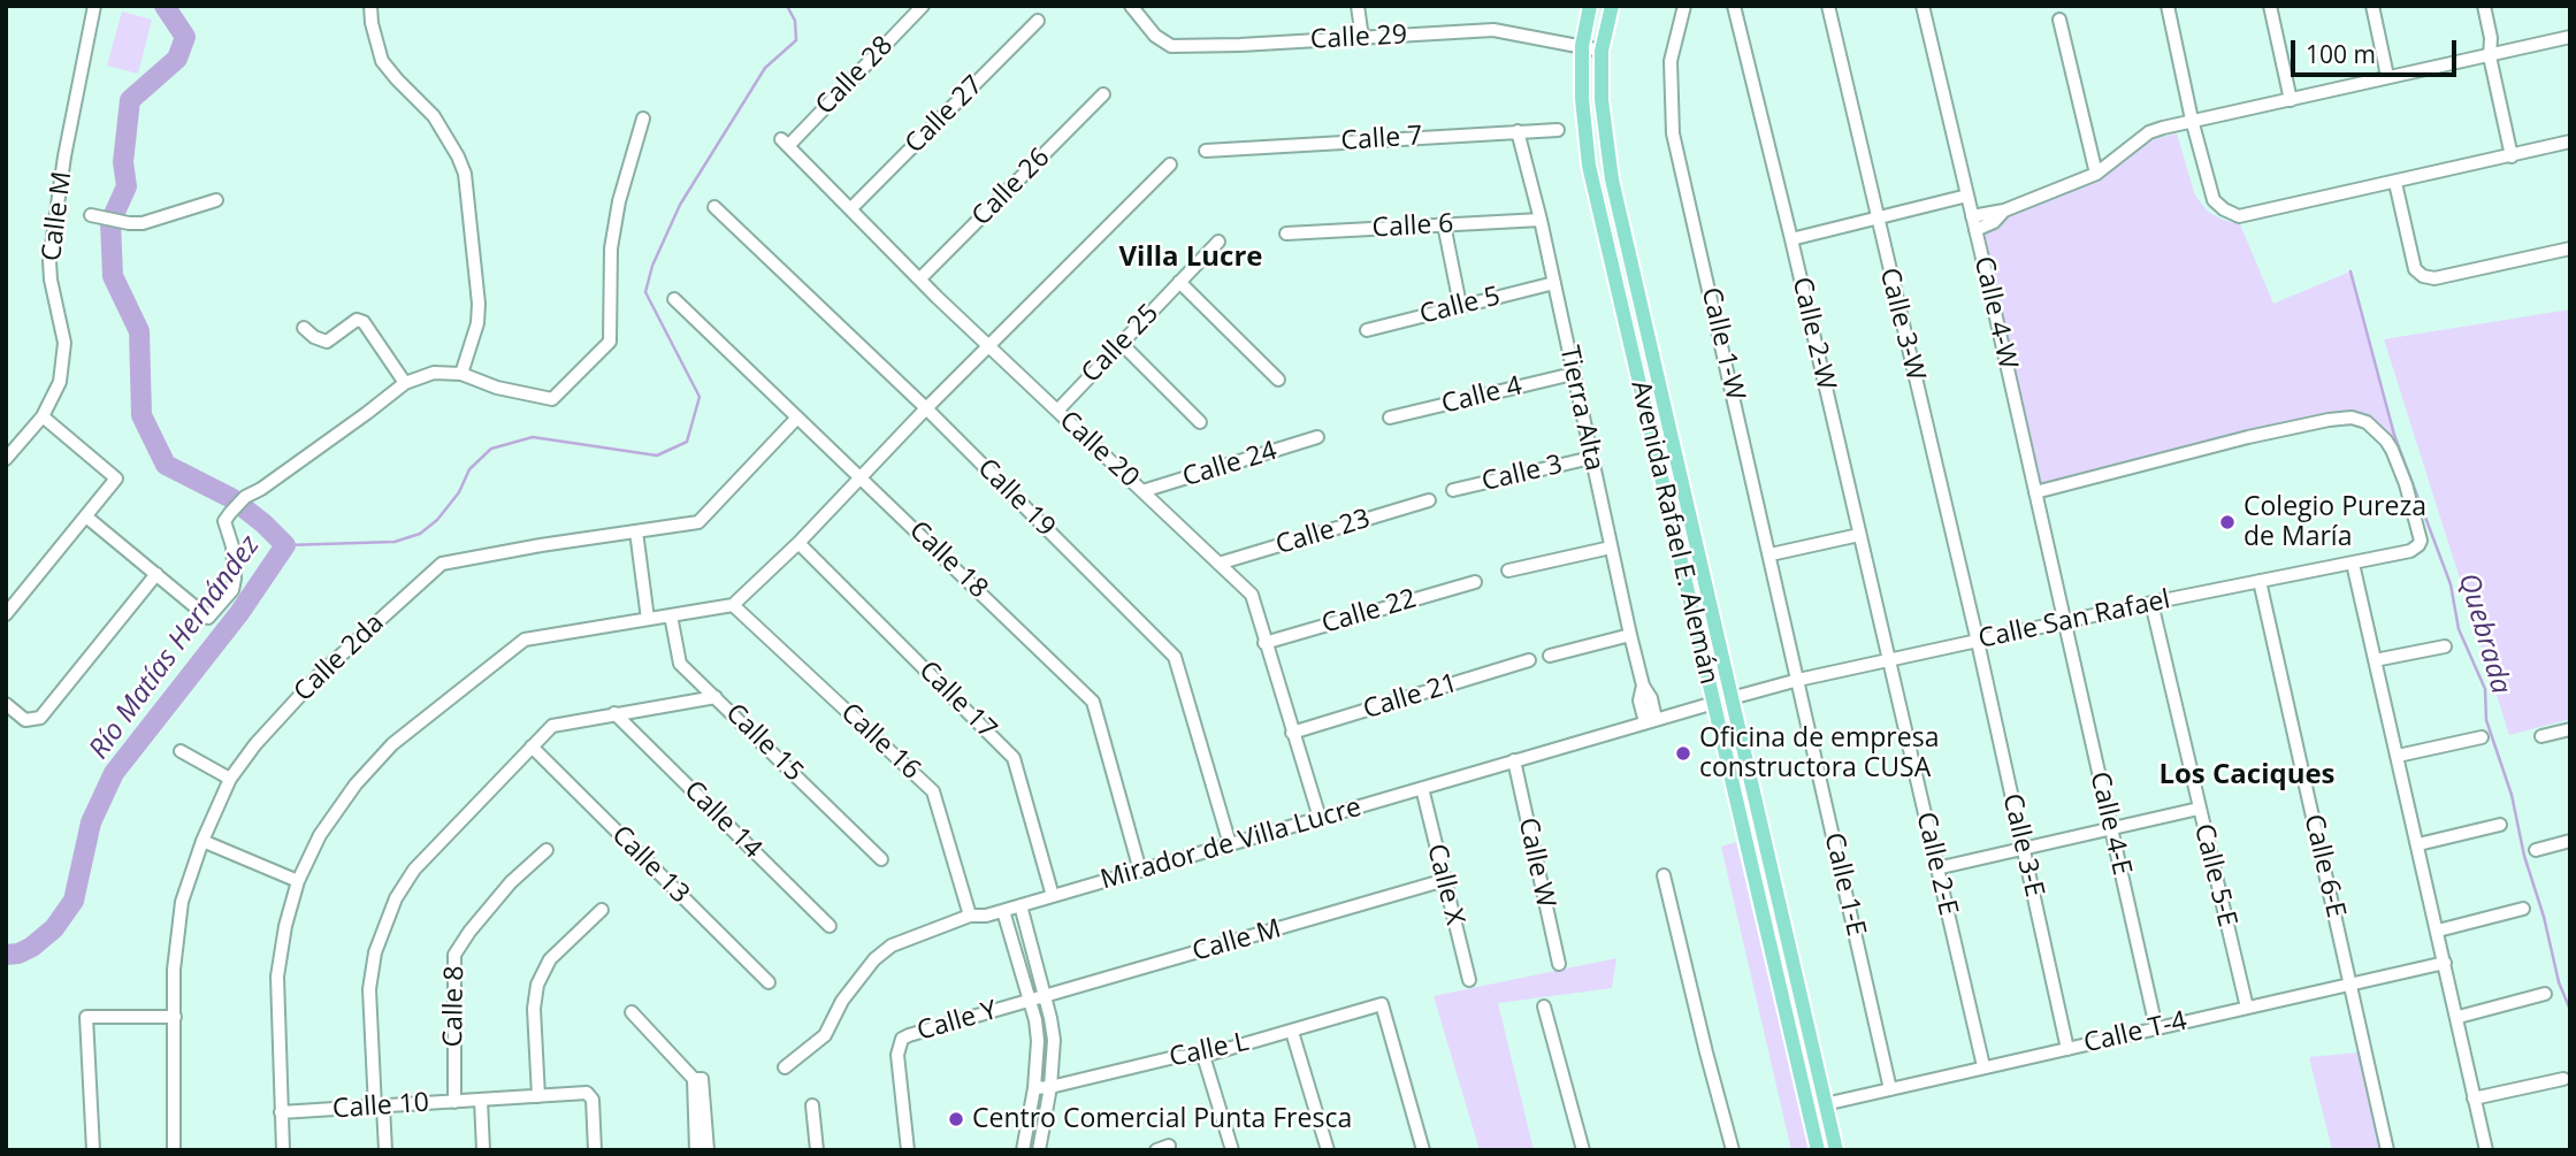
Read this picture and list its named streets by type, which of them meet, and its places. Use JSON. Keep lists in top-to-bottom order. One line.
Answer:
{"streets":{"main road":["Avenida Rafael E. Alemán"],"street":["Calle 29","Calle 28","Calle 27","Calle 7","Calle 26","Calle M","Calle 6","Calle 5","Calle 4-W","Calle 3-W","Calle 2-W","Calle 25","Calle 1-W","Calle 4","Tierra Alta","Calle 20","Calle 24","Calle 3","Calle 19","Calle 23","Calle 18","Calle 22","Calle San Rafael","Calle 2da","Calle 21","Calle 17","Calle 16","Calle 15","Calle 14","Calle 4-E","Mirador de Villa Lucre","Calle 3-E","Calle W","Calle 2-E","Calle 13","Calle 6-E","Calle 5-E","Calle X","Calle 1-E","Calle 8","Calle Y","Calle T-4","Calle L","Calle 10"]},"crossings":[["Calle 29","Avenida Rafael E. Alemán"],["Calle 28","Calle 20"],["Calle 27","Calle 20"],["Calle 7","Tierra Alta"],["Calle 26","Calle 20"],["Calle M","Calle X"],["Calle M","Calle Y"],["Calle 6","Tierra Alta"],["Calle 5","Tierra Alta"],["Calle 4-W","Calle San Rafael"],["Calle 4-W","Calle 4-E"],["Calle 3-W","Calle San Rafael"],["Calle 3-W","Calle 3-E"],["Calle 2-W","Calle San Rafael"],["Calle 2-W","Calle 2-E"],["Calle 25","Calle 20"],["Calle 1-W","Calle San Rafael"],["Calle 1-W","Calle 1-E"],["Calle 4","Tierra Alta"],["Tierra Alta","Calle 3"],["Tierra Alta","Mirador de Villa Lucre"],["Calle 20","Calle 24"],["Calle 20","Calle 23"],["Calle 20","Calle 22"],["Calle 20","Calle 21"],["Calle 20","Mirador de Villa Lucre"],["Calle 19","Mirador de Villa Lucre"],["Avenida Rafael E. Alemán","Calle San Rafael"],["Avenida Rafael E. Alemán","Mirador de Villa Lucre"],["Avenida Rafael E. Alemán","Calle T-4"],["Calle 18","Calle 2da"],["Calle 18","Mirador de Villa Lucre"],["Calle San Rafael","Calle 4-E"],["Calle San Rafael","Mirador de Villa Lucre"],["Calle San Rafael","Calle 3-E"],["Calle San Rafael","Calle 2-E"],["Calle San Rafael","Calle 6-E"],["Calle San Rafael","Calle 5-E"],["Calle San Rafael","Calle 1-E"],["Calle 17","Mirador de Villa Lucre"],["Calle 16","Mirador de Villa Lucre"],["Calle 4-E","Calle T-4"],["Mirador de Villa Lucre","Calle W"],["Mirador de Villa Lucre","Calle X"],["Calle 3-E","Calle T-4"],["Calle 2-E","Calle T-4"],["Calle 6-E","Calle T-4"],["Calle 5-E","Calle T-4"],["Calle 1-E","Calle T-4"],["Calle 8","Calle 10"]],"districts":["Villa Lucre","Los Caciques"],"water":["Quebrada","Río Matías Hernández"],"places":["Colegio Pureza de María","Oficina de empresa constructora CUSA","Centro Comercial Punta Fresca"],"scale_bar":"100 m"}
